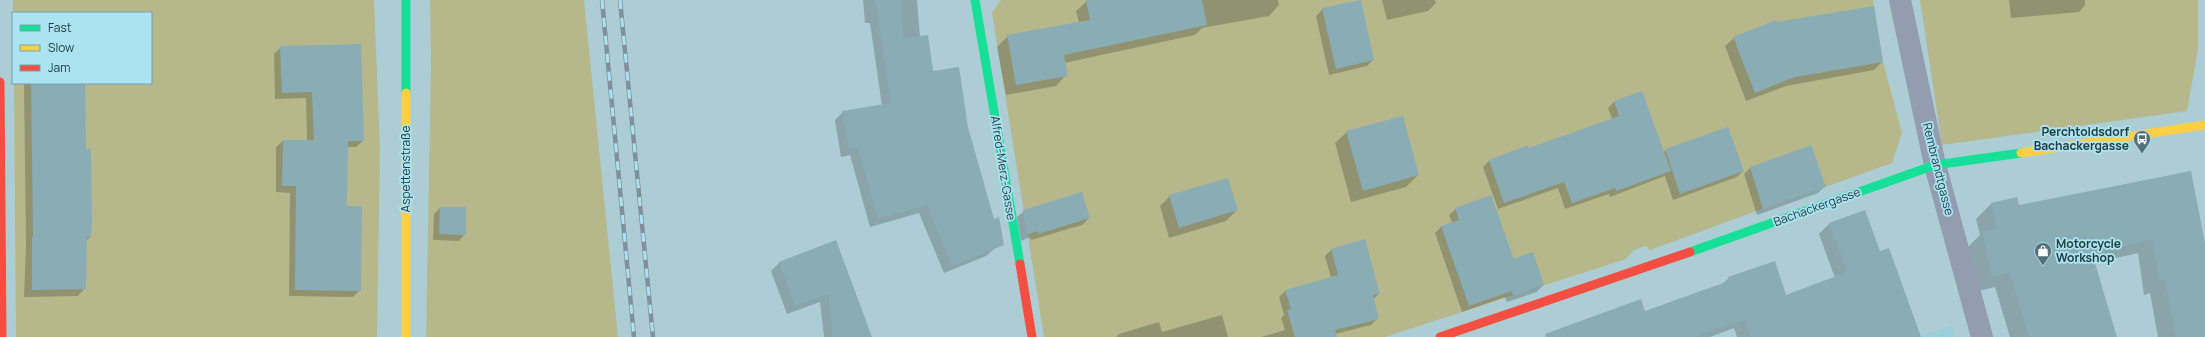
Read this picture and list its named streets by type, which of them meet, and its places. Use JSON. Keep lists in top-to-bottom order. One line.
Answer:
{"streets":{"street":["Alfred-Merz-Gasse","Aspettenstraße","Rembrandtgasse","Bachackergasse"]},"crossings":[["Rembrandtgasse","Bachackergasse"]],"places":{"bus stop":["Perchtoldsdorf Bachackergasse"],"shop":["Motorcycle Workshop"]},"legend":["Fast","Slow","Jam"]}
